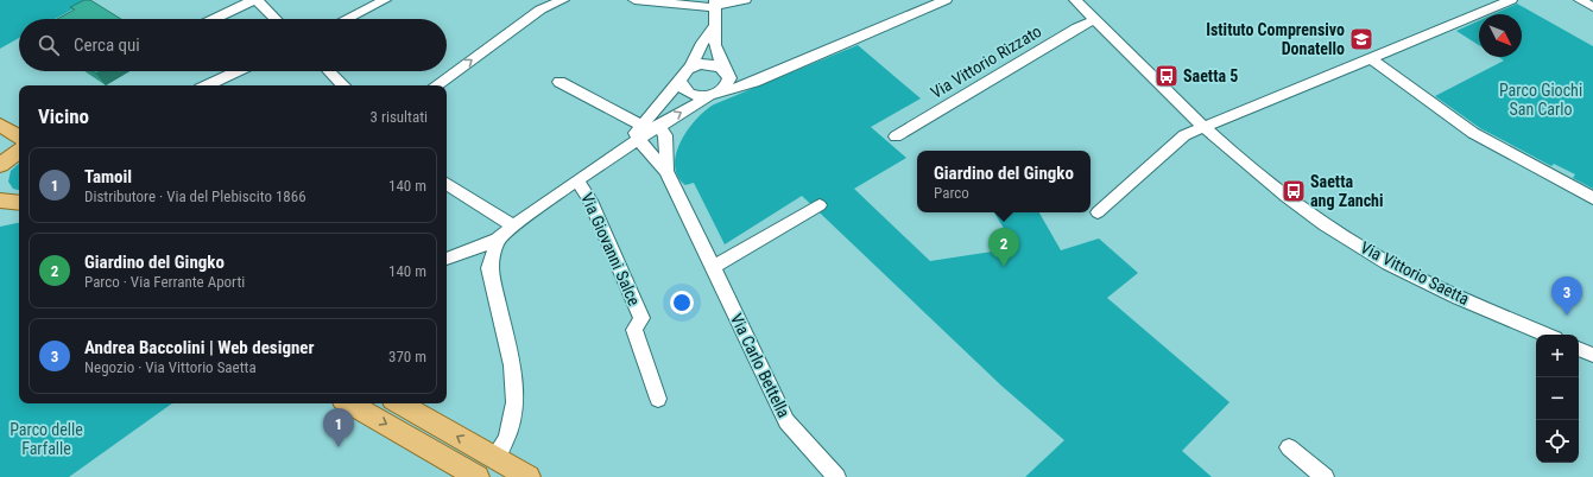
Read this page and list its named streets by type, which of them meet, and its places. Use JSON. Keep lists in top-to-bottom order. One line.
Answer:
{"streets":{"street":["Via Vittorio Rizzato","Via Giovanni Salce","Via Vittorio Saetta","Via Carlo Bettella"]},"crossings":[["Via Vittorio Rizzato","Via Vittorio Saetta"]],"parks":["Parco Giochi San Carlo","Parco delle Farfalle"],"places":{"school or university":["Istituto Comprensivo Donatello"],"bus stop":["Saetta 5","Saetta ang Zanchi"]},"north":"bottom right","page":{"search":"Cerca qui","heading":["Vicino","3 risultati"],"list":[{"mark":"1","name":"Tamoil","note":"Distributore · Via del Plebiscito 1866","value":"140 m"},{"mark":"2","name":"Giardino del Gingko","note":"Parco · Via Ferrante Aporti","value":"140 m"},{"mark":"3","name":"Andrea Baccolini | Web designer","note":"Negozio · Via Vittorio Saetta","value":"370 m"}],"popup":["Giardino del Gingko","Parco"],"pins":["2","3","1"],"map_buttons":["+","−"]}}
